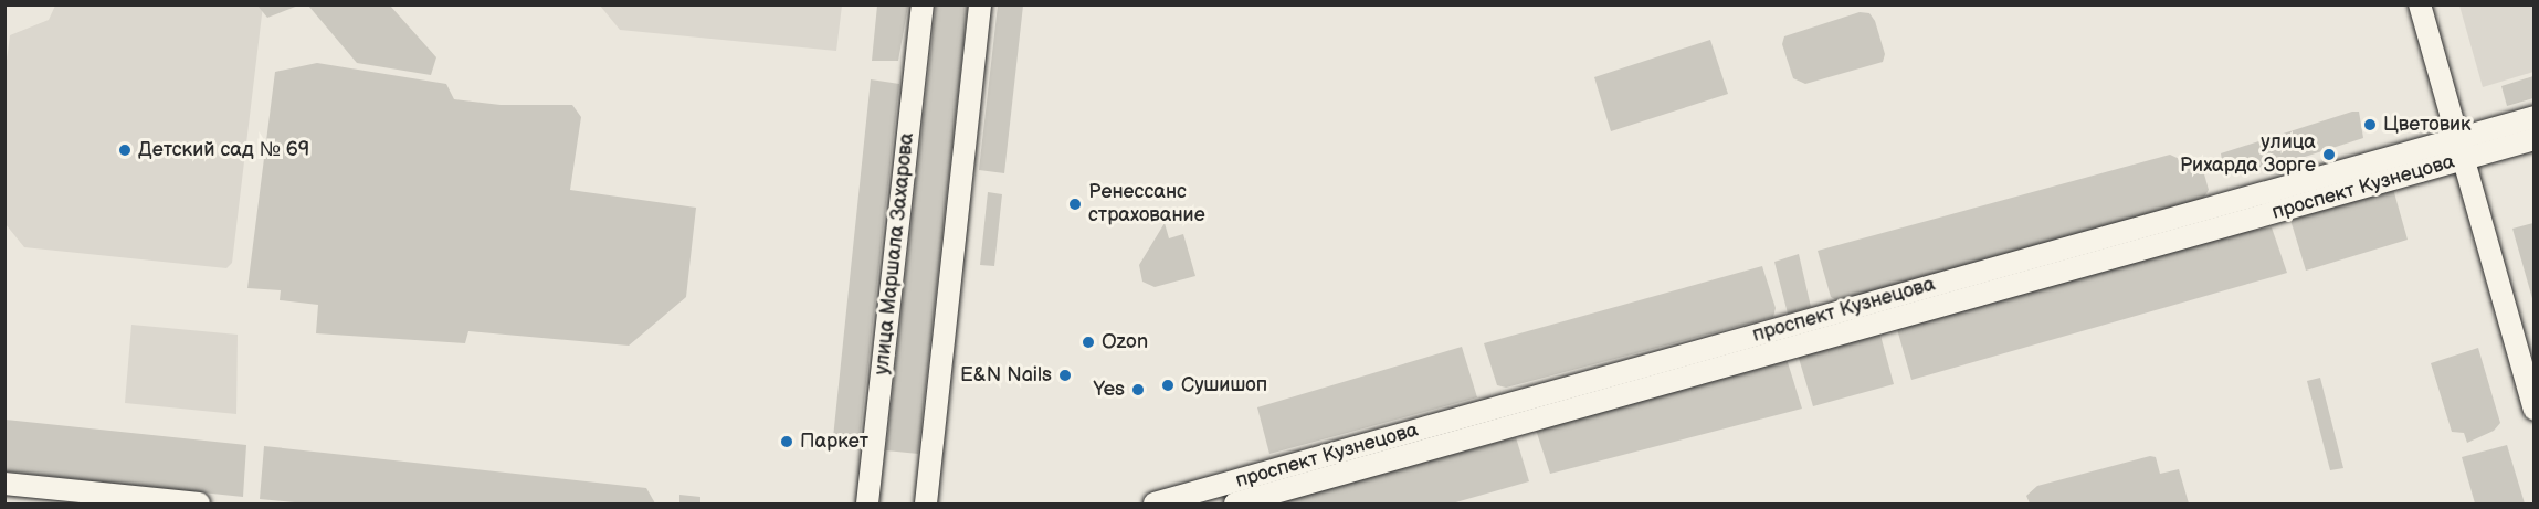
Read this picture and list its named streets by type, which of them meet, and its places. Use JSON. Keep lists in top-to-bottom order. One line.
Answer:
{"streets":{"street":["проспект Кузнецова","улица Маршала Захарова"]},"places":["Цветовик","Детский сад № 69","улица Рихарда Зорге","Ренессанс страхование","Ozon","E&N Nails","Сушишоп","Yes","Паркет"]}
